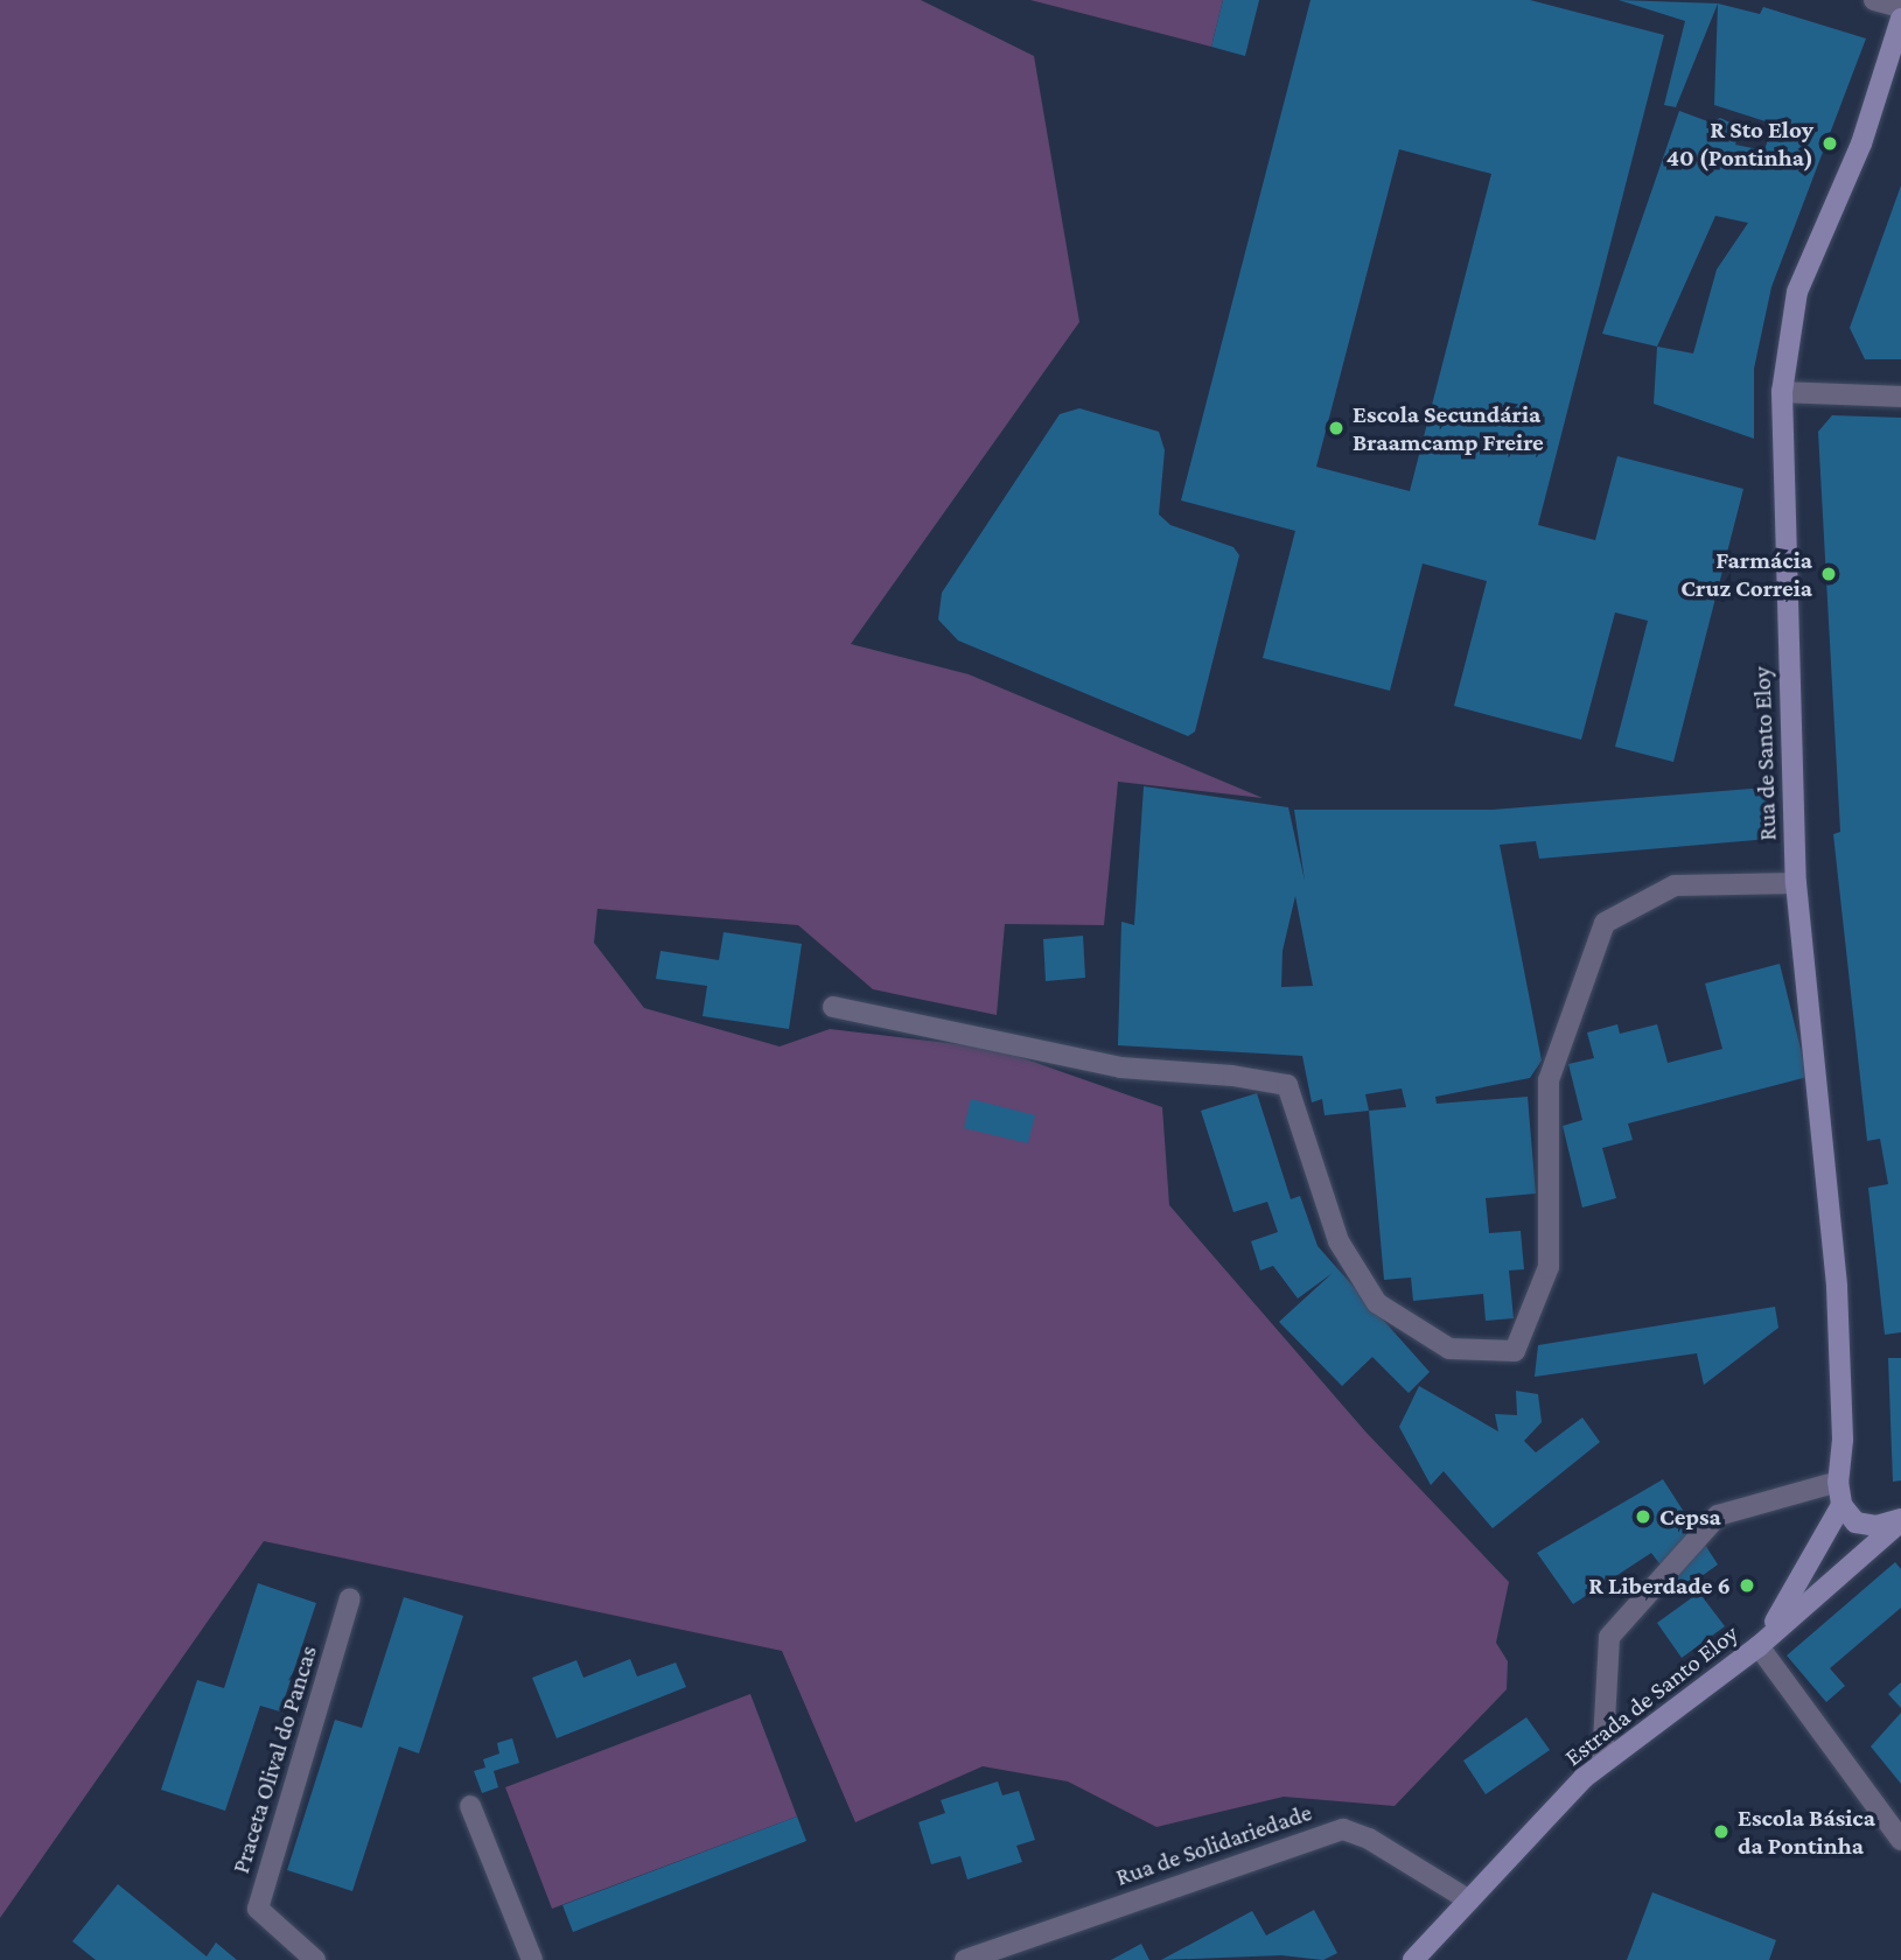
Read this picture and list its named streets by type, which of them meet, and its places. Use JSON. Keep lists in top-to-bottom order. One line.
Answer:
{"streets":{"main road":["Rua de Santo Eloy","Estrada de Santo Eloy"],"street":["Praceta Olival do Pancas","Rua de Solidariedade"]},"crossings":[["Estrada de Santo Eloy","Rua de Solidariedade"]],"places":["R Sto Eloy 40 (Pontinha)","Escola Secundária Braamcamp Freire","Farmácia Cruz Correia","Cepsa","R Liberdade 6","Escola Básica da Pontinha"]}
